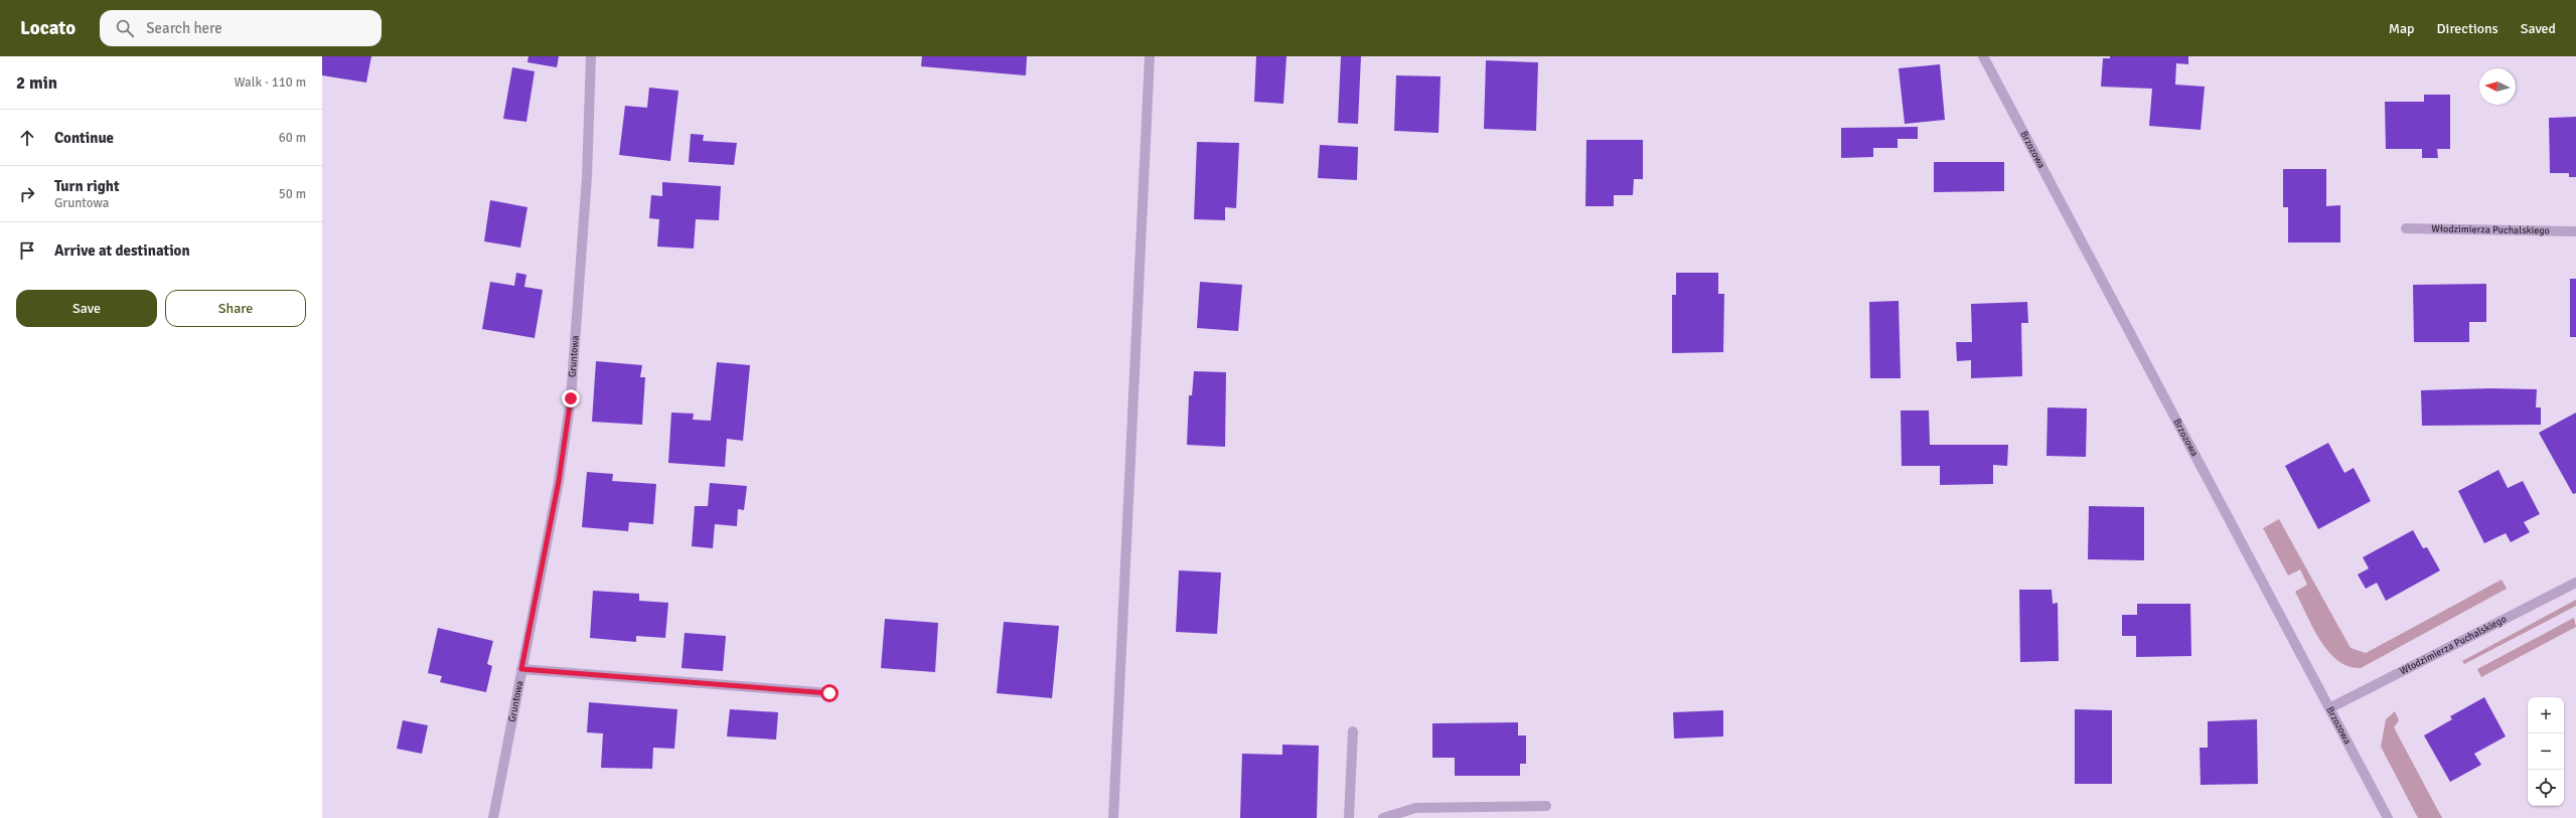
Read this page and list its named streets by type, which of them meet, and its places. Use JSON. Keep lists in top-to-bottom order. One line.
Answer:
{"streets":{"street":["Brzozowa","Włodzimierza Puchalskiego","Gruntowa"]},"crossings":[["Brzozowa","Włodzimierza Puchalskiego"]],"north":"left","page":{"header":"Locato","search":"Search here","nav":["Map","Directions","Saved"],"heading":["2 min","Walk · 110 m"],"list":[["Continue","60 m"],["Turn right","Gruntowa","50 m"],"Arrive at destination"],"buttons":["Save","Share"],"map_buttons":["+","−"]}}
